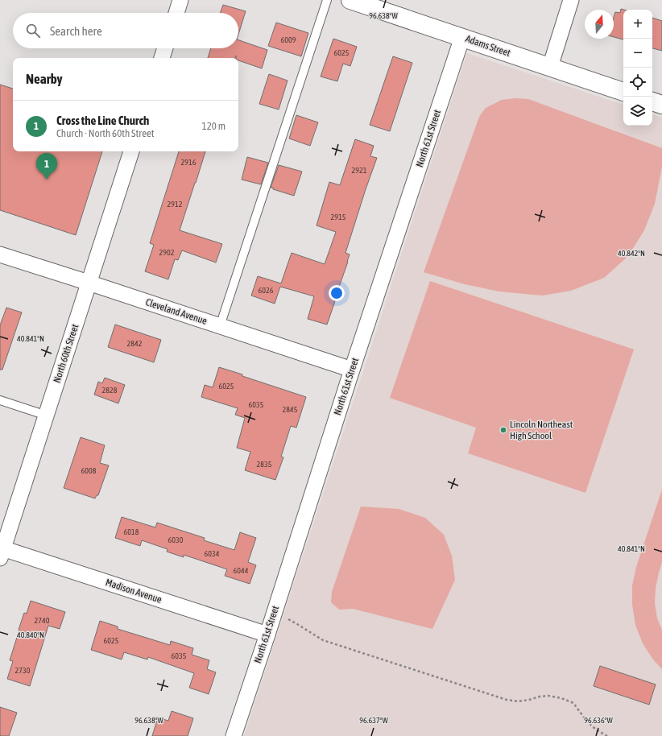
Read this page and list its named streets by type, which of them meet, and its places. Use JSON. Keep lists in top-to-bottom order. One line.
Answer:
{"streets":{"main road":["Adams Street"],"street":["North 61st Street","Cleveland Avenue","North 60th Street","Madison Avenue"]},"crossings":[["Adams Street","North 61st Street"],["North 61st Street","Cleveland Avenue"],["North 61st Street","Madison Avenue"],["Cleveland Avenue","North 60th Street"],["North 60th Street","Madison Avenue"]],"places":["Lincoln Northeast High School"],"house_numbers":["6009","6025","2916","2921","2912","2915","2902","6026","2842","6025","2828","6035","2845","2835","6008","6018","6030","6034","6044","2740","6025","6035","2730"],"north":"top","page":{"map_buttons":["+","−"],"search":"Search here","heading":"Nearby","list":[{"mark":"1","name":"Cross the Line Church","note":"Church · North 60th Street","value":"120 m"}],"pins":"1"},"coordinates":["96.638°W","40.842°N","40.841°N","40.840°N","96.637°W","96.636°W"]}
